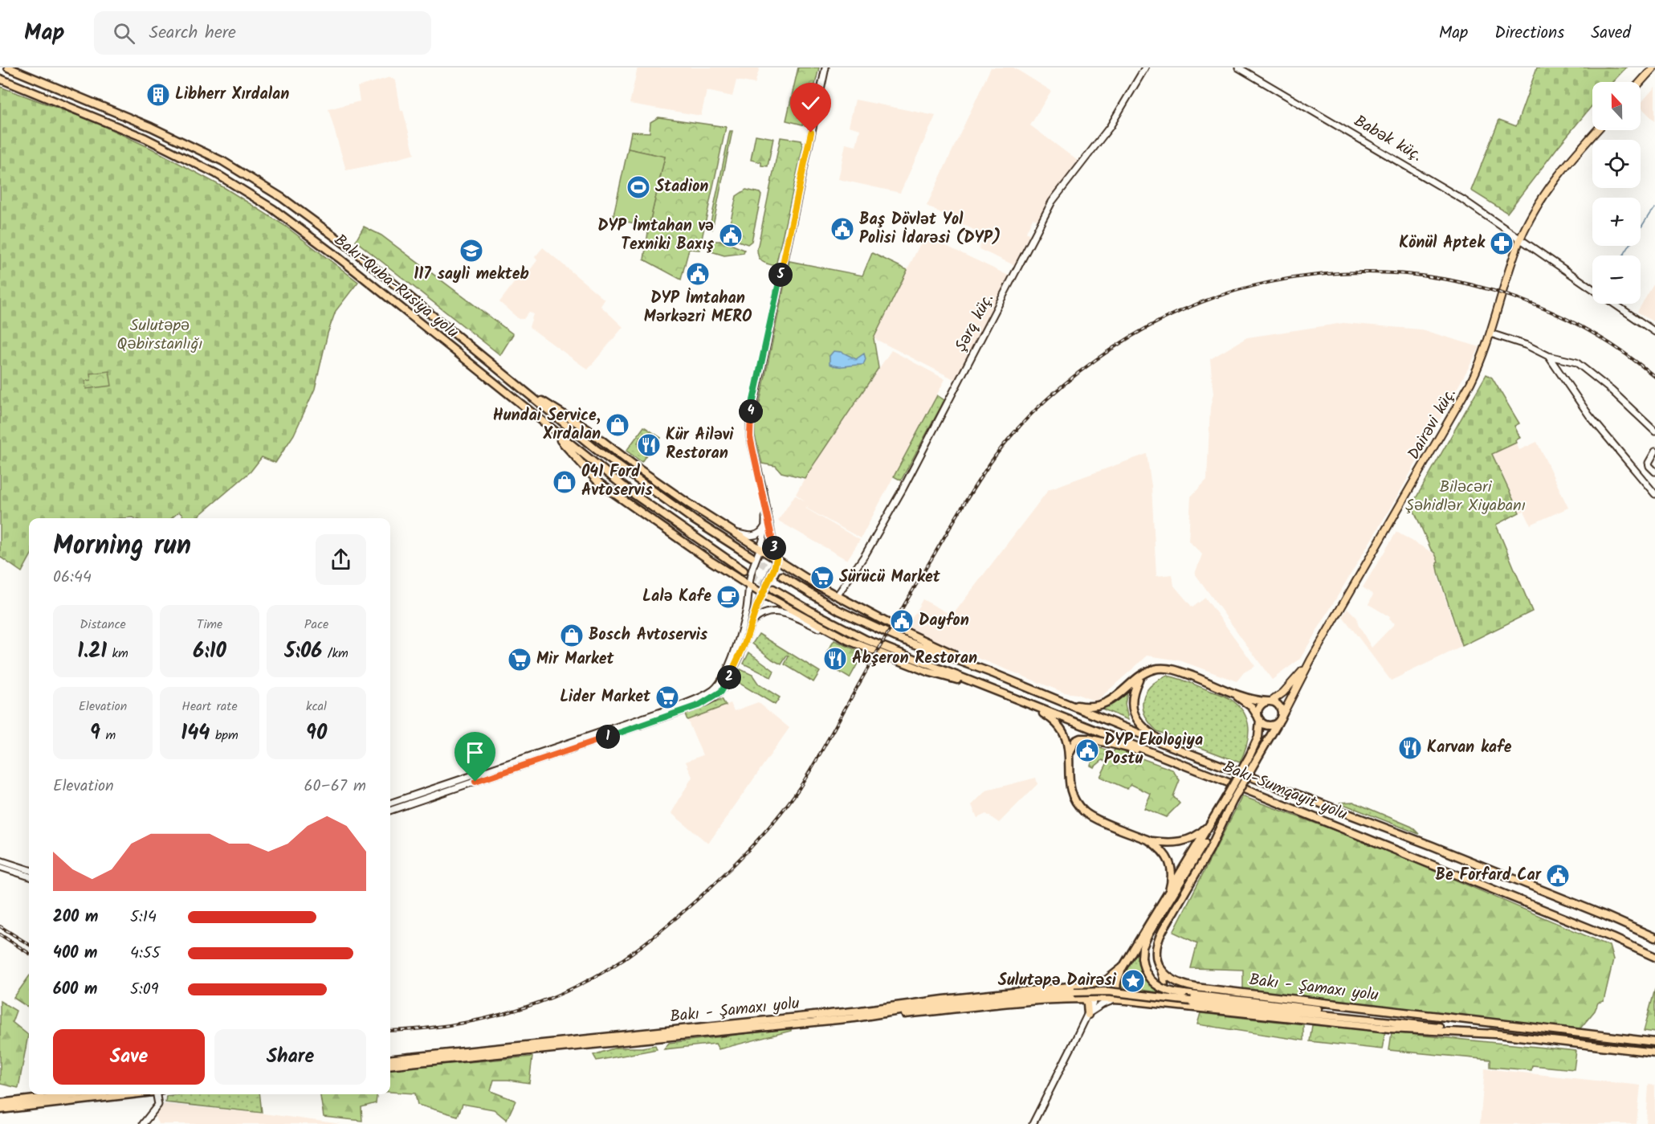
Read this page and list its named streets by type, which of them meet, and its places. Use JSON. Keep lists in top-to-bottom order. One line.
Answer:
{"streets":{"highway":["Bakı-Quba-Rusiya yolu","Bakı-Sumqayıt yolu","Bakı - Şamaxı yolu"],"main road":["Babək küç.","Şərq küç.","Dairəvi küç."]},"crossings":[["Babək küç.","Dairəvi küç."]],"parks":["Sulutəpə Qəbirstanlığı","Biləcəri Şəhidlər Xiyabanı"],"places":{"building":["Libherr Xırdalan"],"sports":["Stadion"],"public building":["Baş Dövlət Yol Polisi İdarəsi (DYP)","DYP İmtahan və Texniki Baxış","DYP İmtahan Mərkəzri MERO","Dayfon","DYP Ekologiya Postu","Be Forfard Car"],"pharmacy":["Könül Aptek"],"school or university":["117 sayli mekteb"],"shop":["Hundai Service, Xırdalan","041 Ford Avtoservis","Bosch Avtoservis"],"restaurant":["Kür Ailəvi Restoran","Abşeron Restoran","Karvan kafe"],"supermarket":["Sürücü Market","Mir Market","Lider Market"],"cafe":["Lalə Kafe"],"place":["Sulutəpə Dairəsi"]},"north":"top","page":{"header":"Map","search":"Search here","nav":["Map","Directions","Saved"],"map_buttons":["+","−"],"pins":["5","4","3","2","1"],"heading":["Morning run","06:44"],"stats":[["Distance","1.21 km"],["Time","6:10"],["Pace","5:06 /km"],["Elevation","9 m"],["Heart rate","144 bpm"],["kcal","90"]],"chart":["Elevation","60–67 m"],"list":[{"name":"200 m","note":"5:14"},{"name":"400 m","note":"4:55"},{"name":"600 m","note":"5:09"}],"buttons":["Save","Share"]}}
